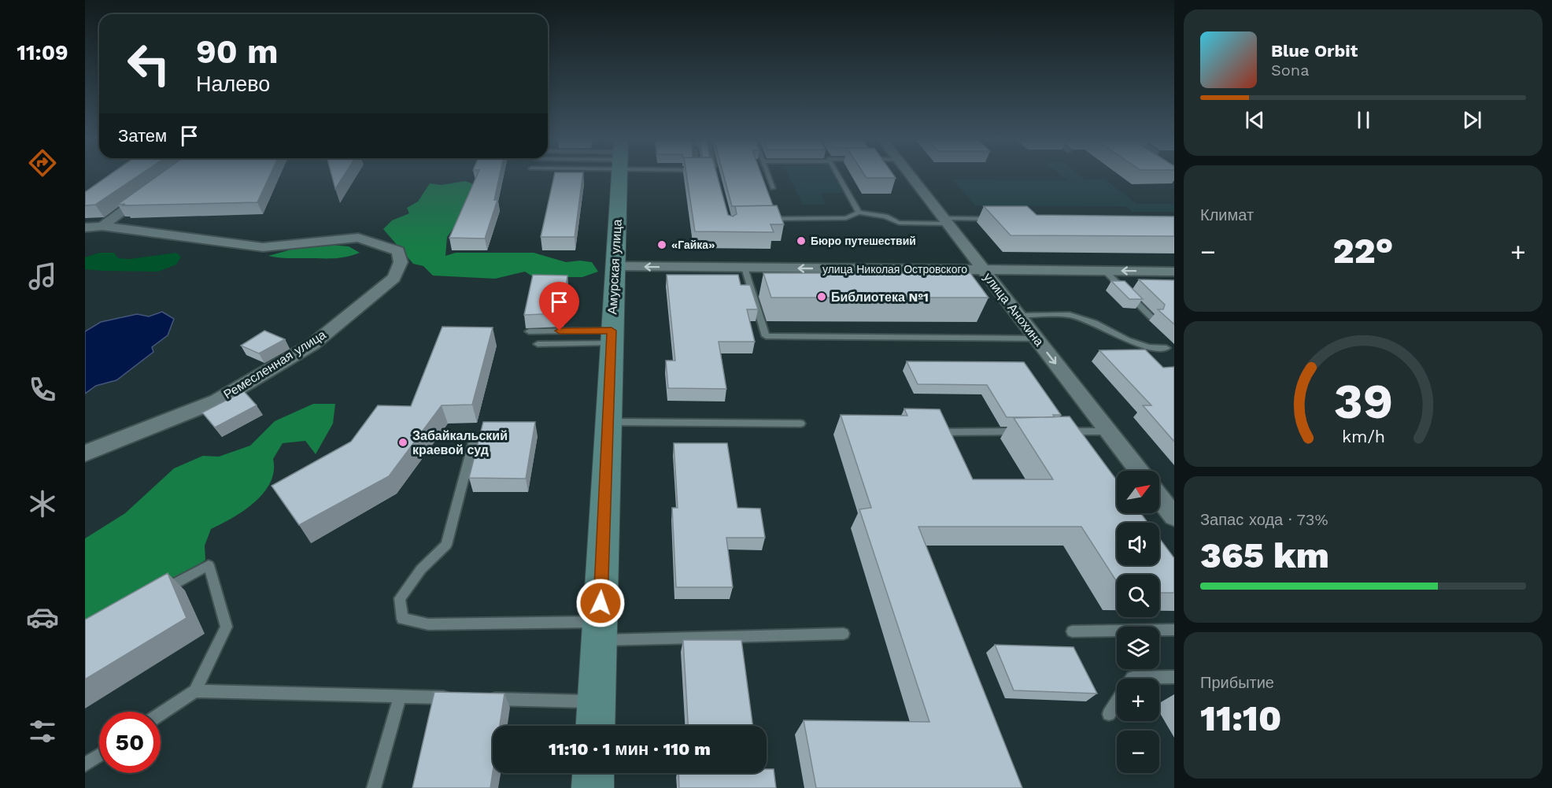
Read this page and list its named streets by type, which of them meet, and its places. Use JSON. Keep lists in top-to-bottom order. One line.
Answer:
{"streets":{"main road":["Амурская улица"],"street":["улица Николая Островского","улица Анохина","Ремесленная улица"]},"crossings":[["Амурская улица","улица Николая Островского"],["улица Николая Островского","улица Анохина"]],"one_way":["улица Николая Островского"],"places":["Бюро путешествий","«Гайка»","Библиотека №1","Забайкальский краевой суд"],"north":"top right","page":{"tabs":"11:09","turn":["90 m","Налево"],"song":["Blue Orbit","Sona"],"then":"Затем","tile":["Климат",["Запас хода · 73%","365 km"],["Прибытие","11:10"]],"heat":["−","22°","+"],"map_buttons":["+","−"],"limit":"50","trip":"11:10 · 1 мин · 110 m","gauge":["39","km/h"]}}
